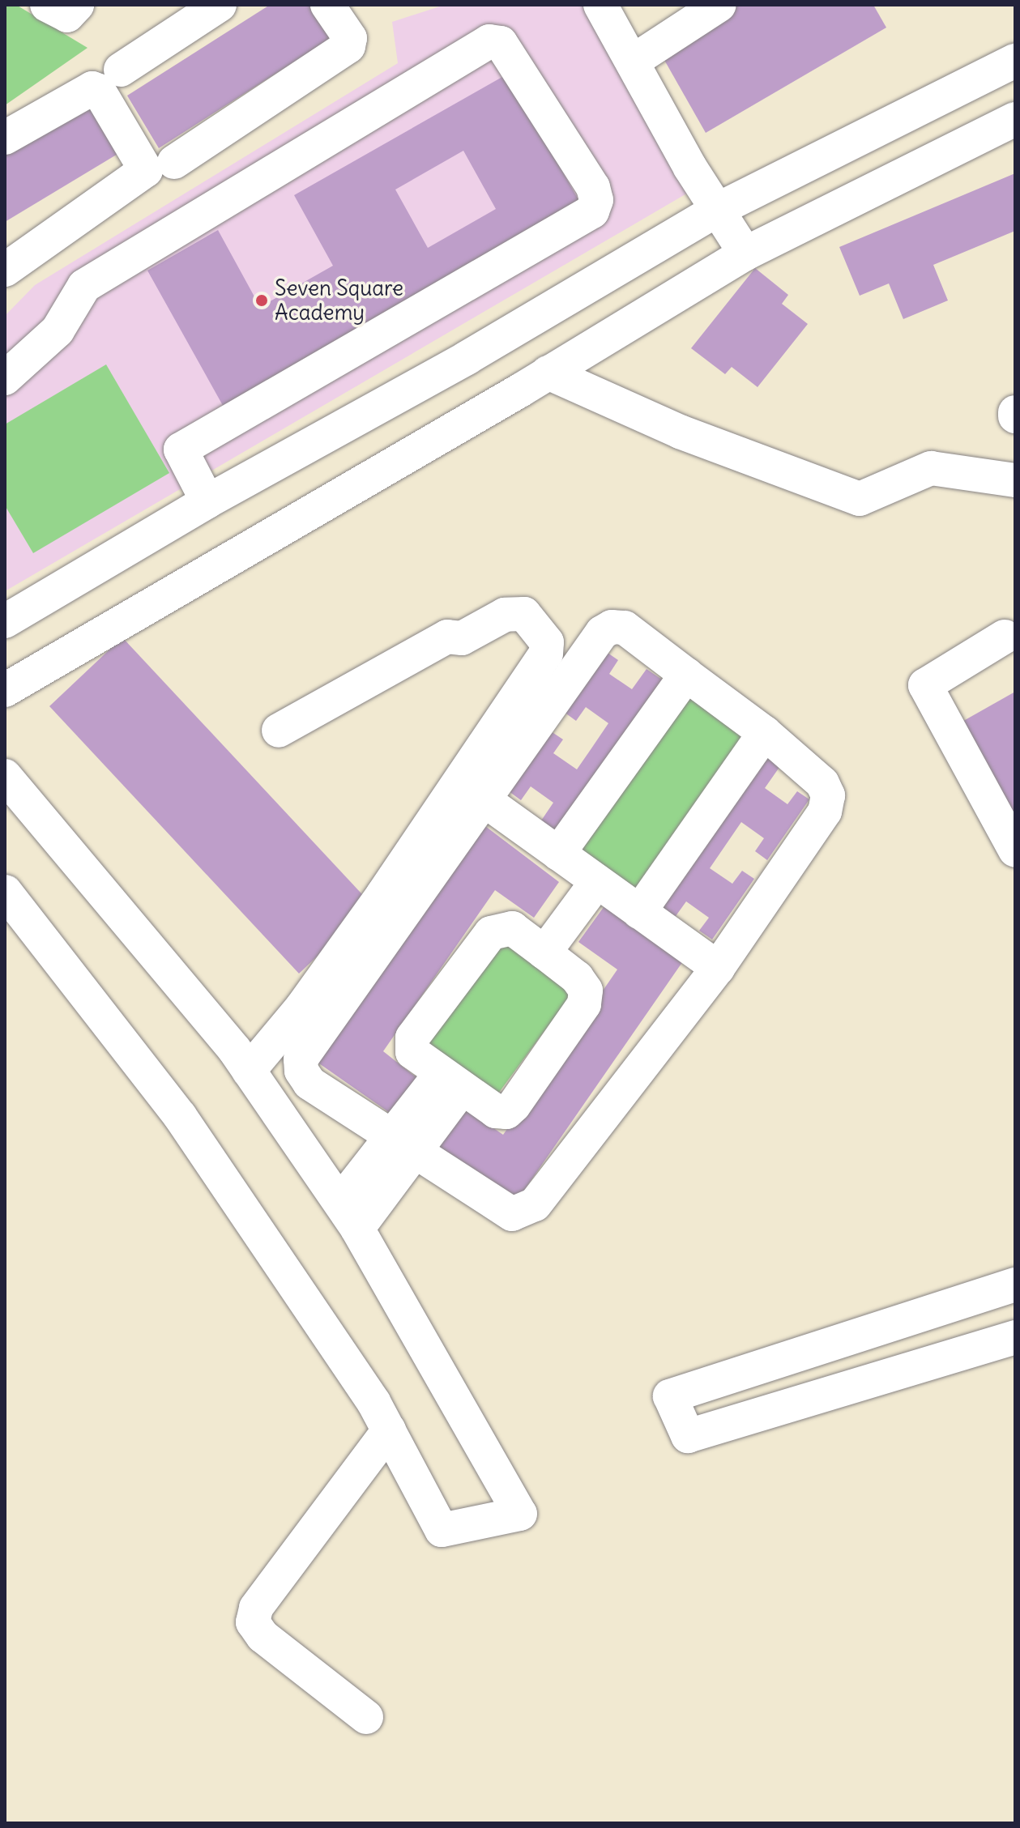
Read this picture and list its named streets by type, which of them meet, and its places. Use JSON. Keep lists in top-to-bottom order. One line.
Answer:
{"places":["Seven Square Academy"]}
